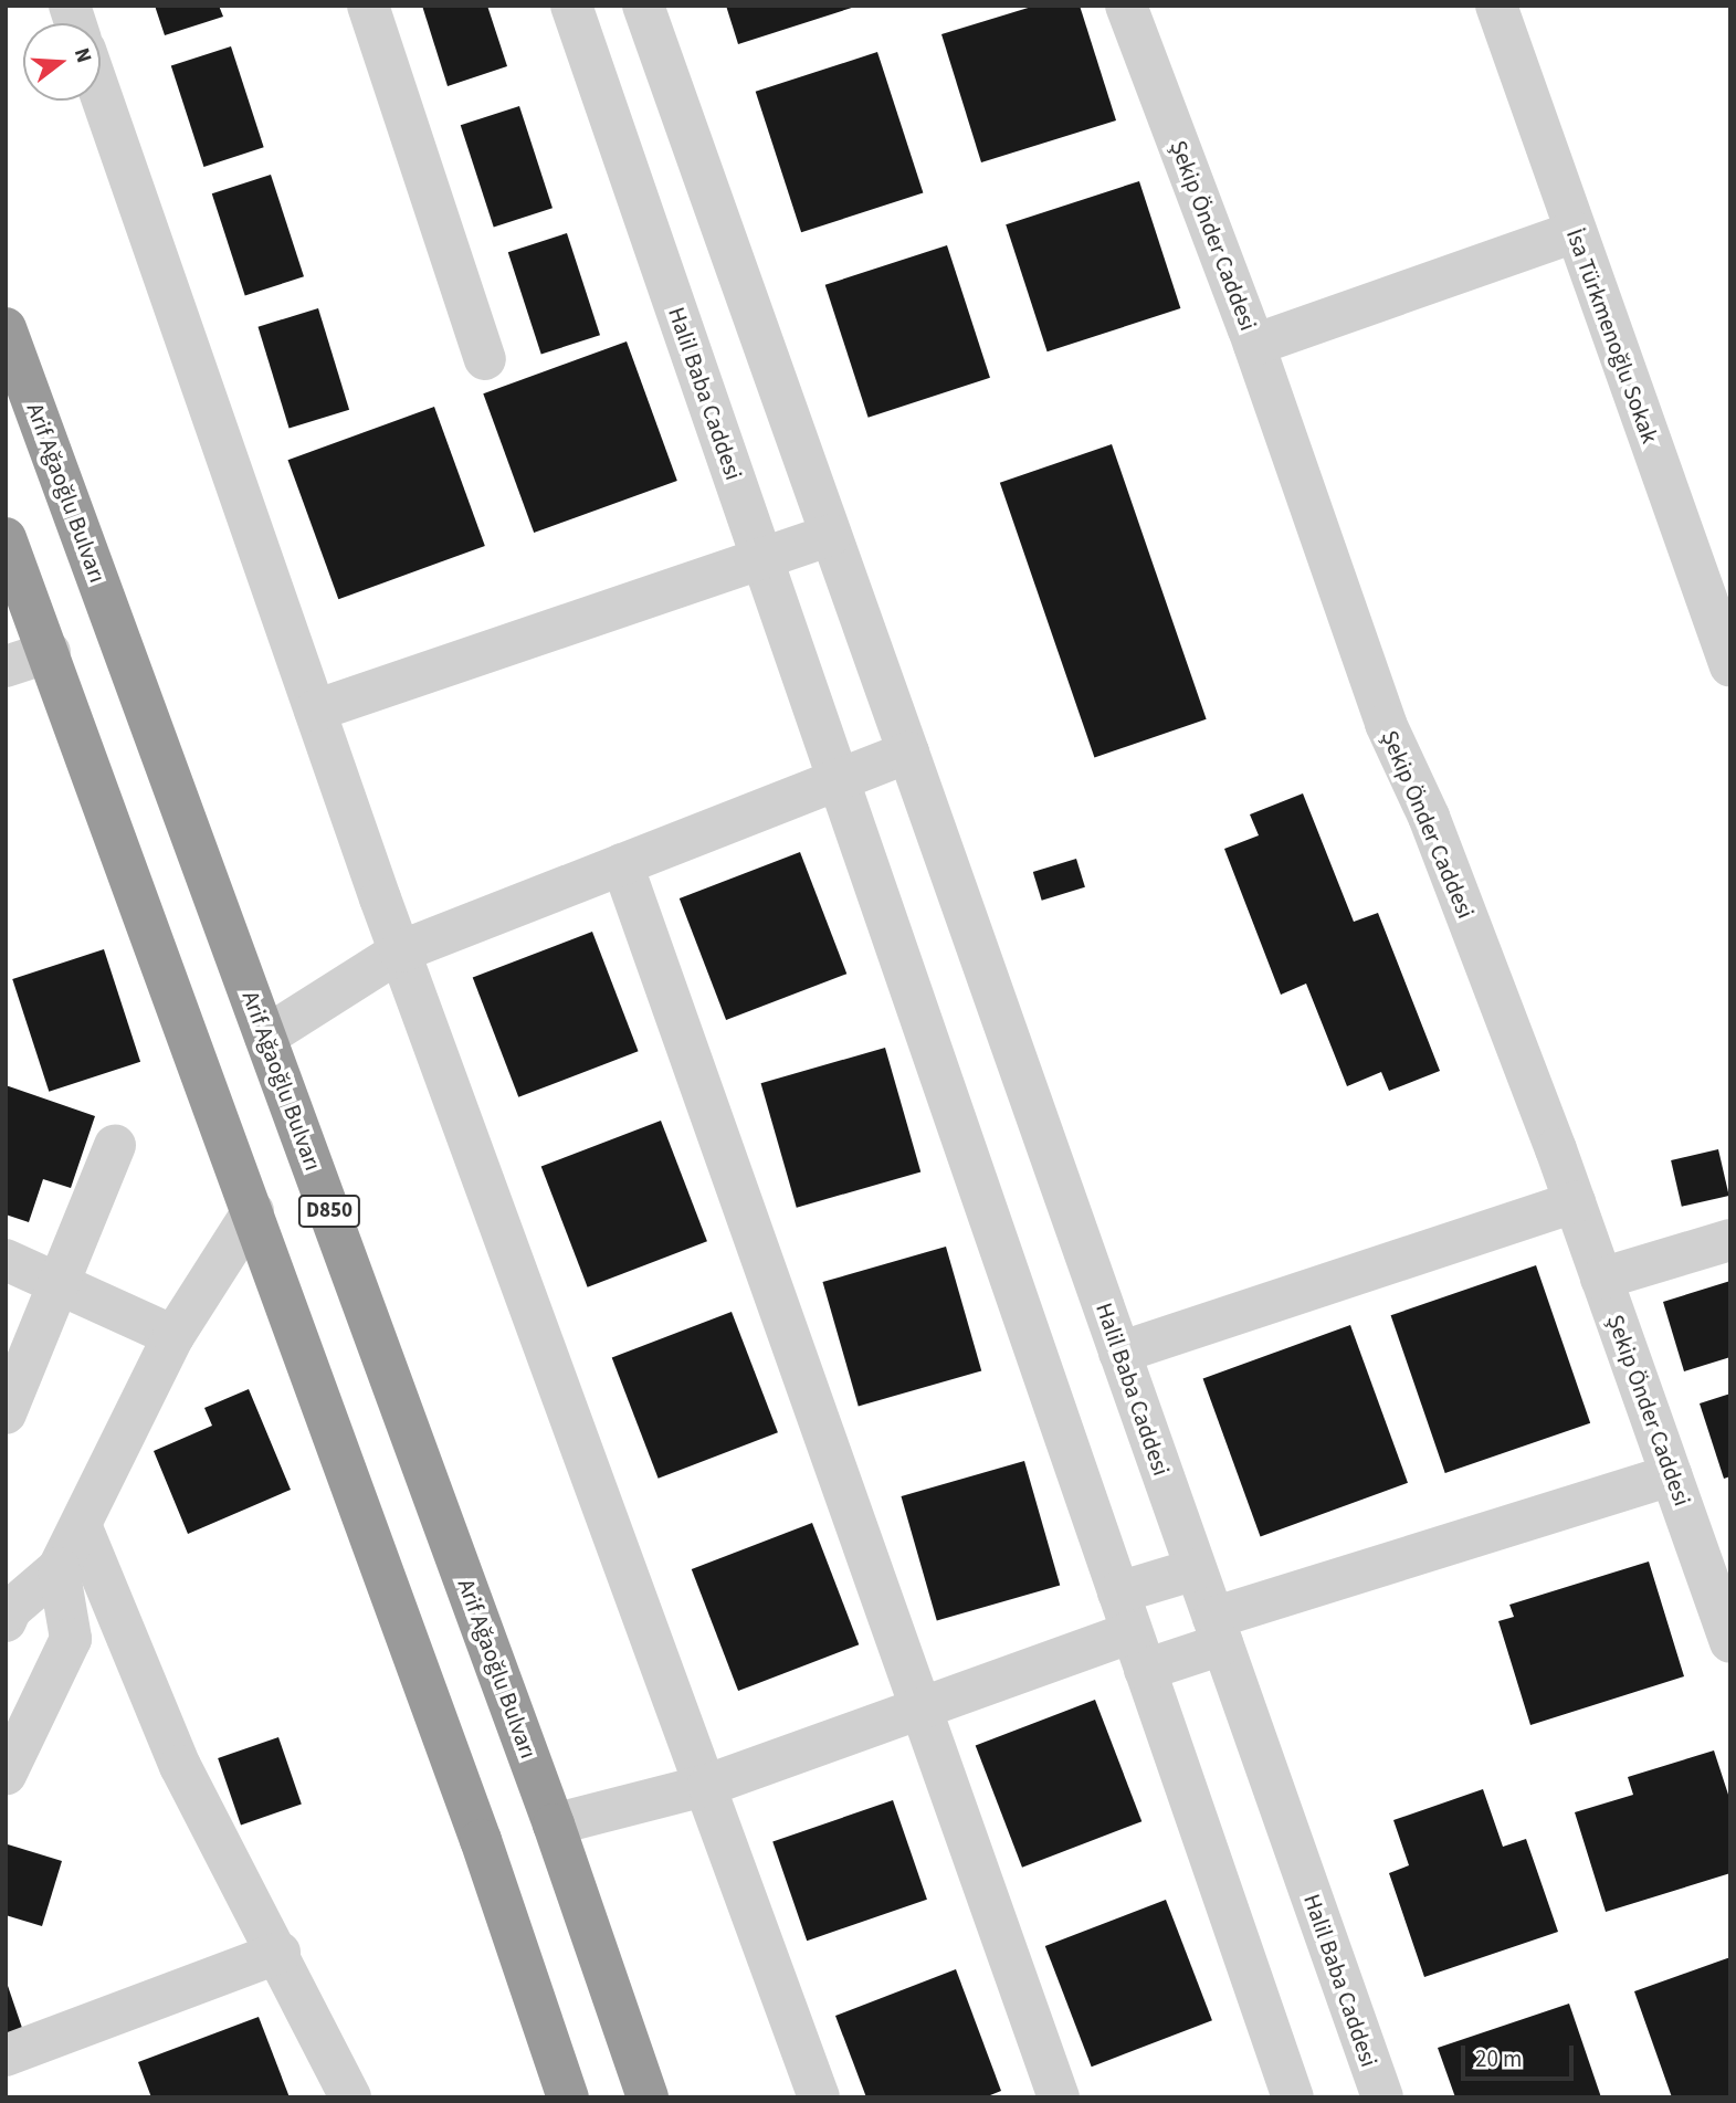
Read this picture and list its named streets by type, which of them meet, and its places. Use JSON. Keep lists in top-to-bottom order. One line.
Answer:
{"streets":{"highway":["Arif Ağaoğlu Bulvarı","D850"],"street":["Şekip Önder Caddesi","İsa Türkmenoğlu Sokak","Halil Baba Caddesi"]},"scale_bar":"20 m","north":"right"}
